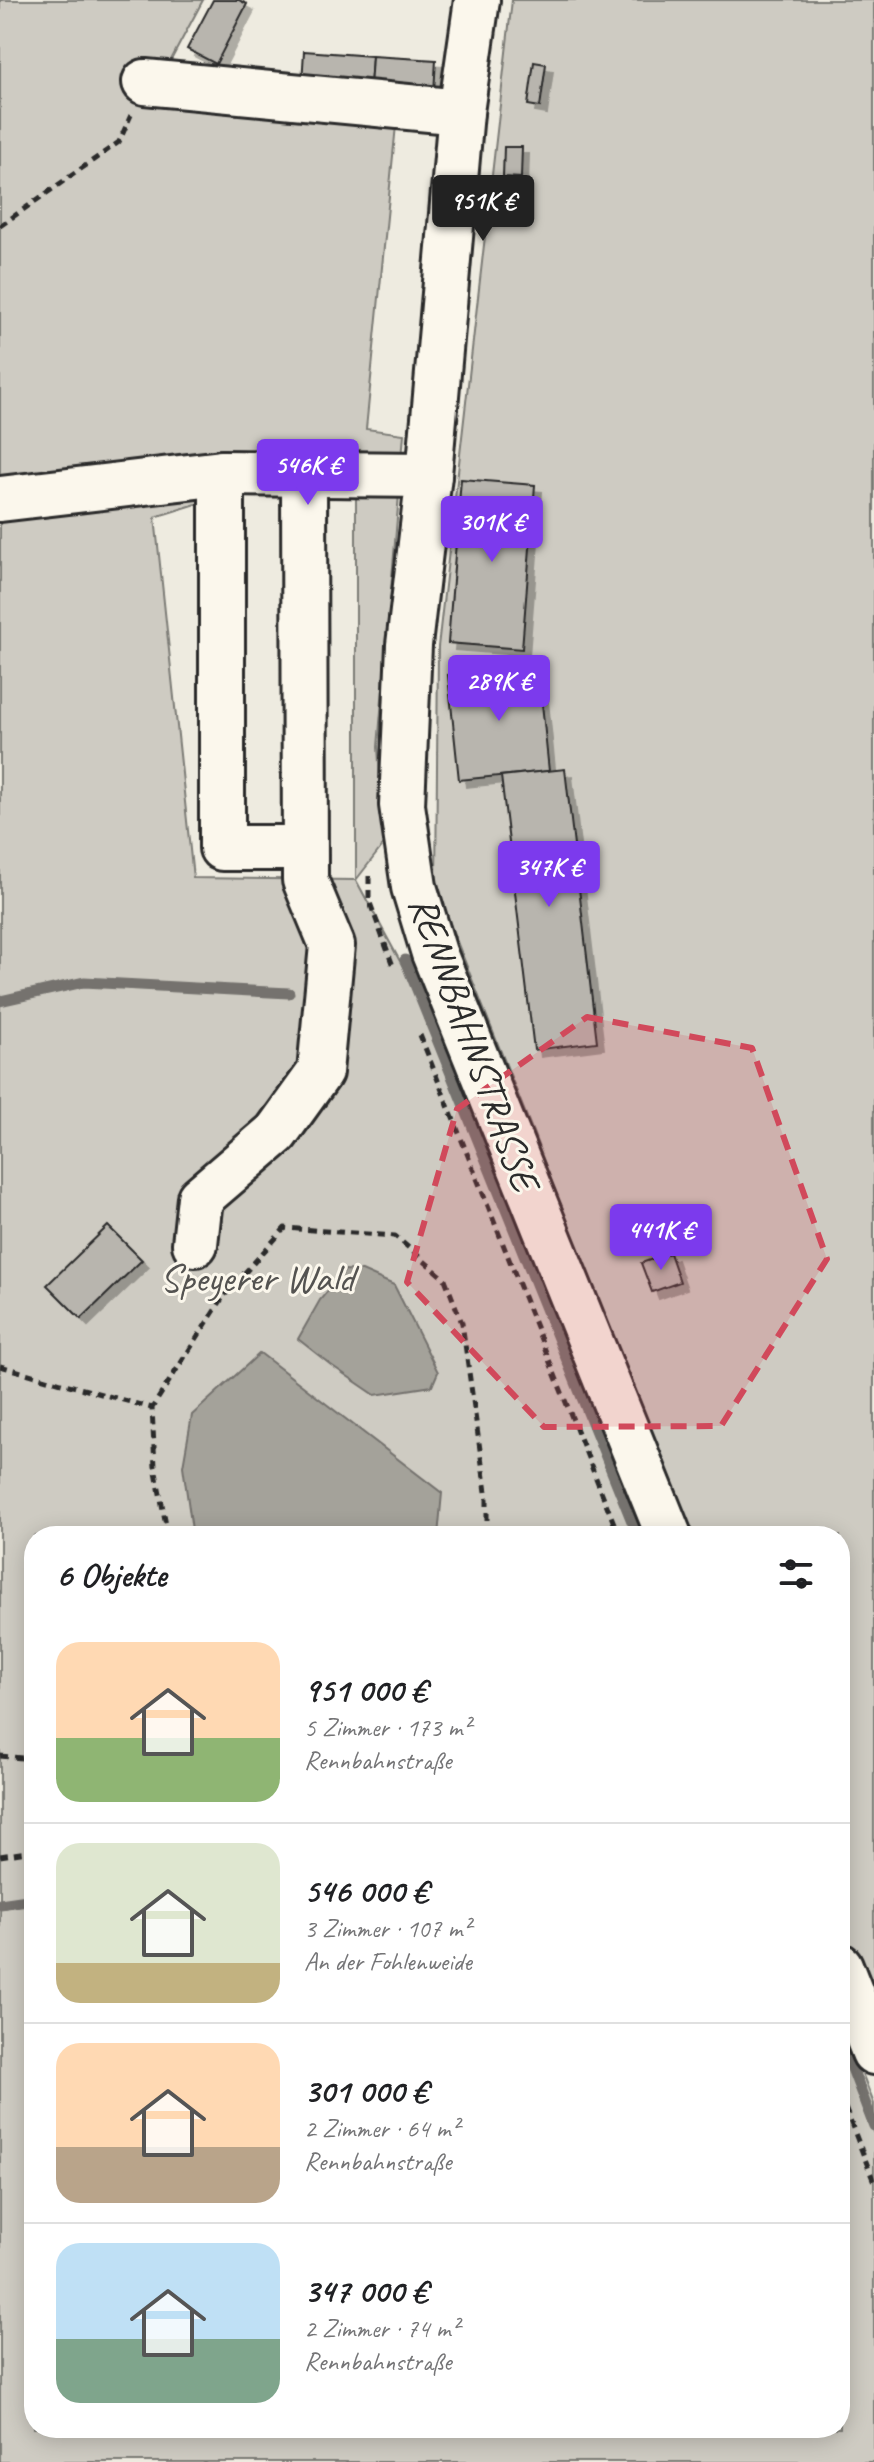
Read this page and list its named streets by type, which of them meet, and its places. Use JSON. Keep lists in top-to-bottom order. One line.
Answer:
{"streets":{"street":["RENNBAHNSTRASSE"]},"parks":["Speyerer Wald"],"page":{"price":["951K €","546K €","301K €","289K €","347K €","441K €"],"heading":"6 Objekte","list":[{"name":"951 000 €","note":"5 Zimmer · 173 m² · Rennbahnstraße"},{"name":"546 000 €","note":"3 Zimmer · 107 m² · An der Fohlenweide"},{"name":"301 000 €","note":"2 Zimmer · 64 m² · Rennbahnstraße"},{"name":"347 000 €","note":"2 Zimmer · 74 m² · Rennbahnstraße"}]}}
